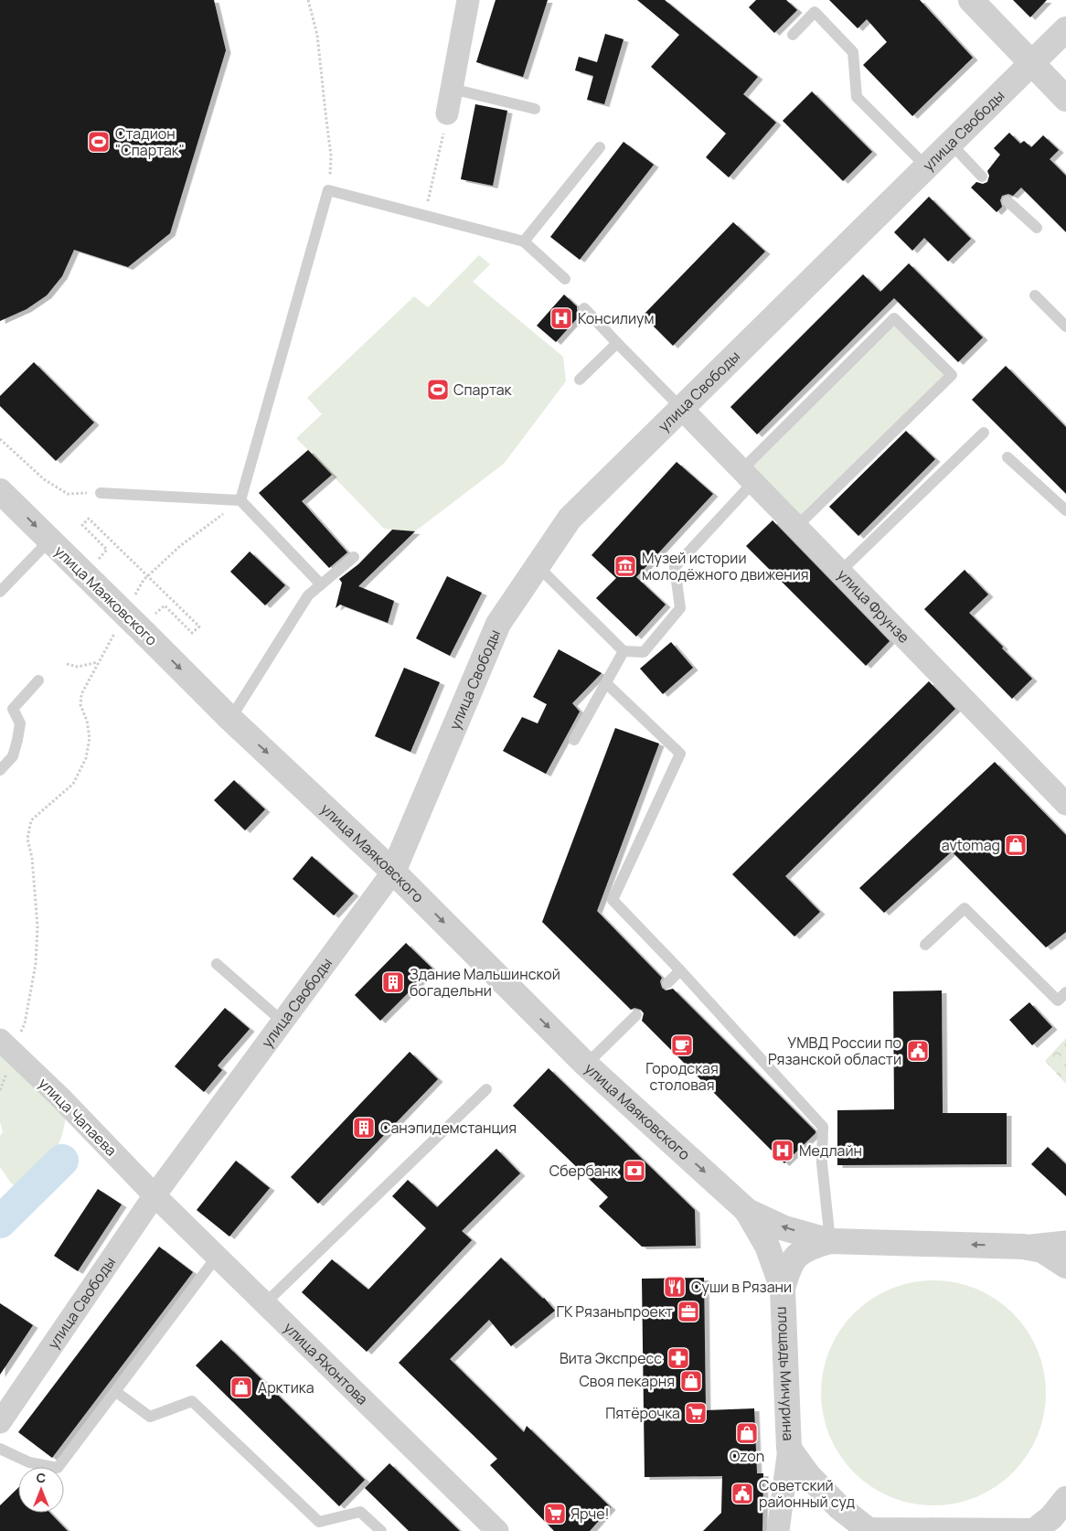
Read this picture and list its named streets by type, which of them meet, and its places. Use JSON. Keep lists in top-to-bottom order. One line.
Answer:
{"streets":{"street":["улица Свободы","улица Маяковского","улица Фрунзе","улица Чапаева","улица Яхонтова","площадь Мичурина"]},"crossings":[["улица Свободы","улица Маяковского"],["улица Свободы","улица Фрунзе"],["улица Свободы","улица Чапаева"],["улица Свободы","улица Яхонтова"],["улица Маяковского","площадь Мичурина"],["улица Чапаева","улица Яхонтова"]],"one_way":["улица Маяковского"],"places":{"sports":["Стадион \"Спартак\"","Спартак"],"hospital":["Консилиум","Медлайн"],"museum":["Музей истории молодёжного движения"],"shop":["avtomag","Своя пекарня","Арктика","Ozon"],"building":["Здание Мальшинской богадельни","Санэпидемстанция"],"cafe":["Городская столовая"],"public building":["УМВД России по Рязанской области","Советский районный суд"],"bank":["Сбербанк"],"restaurant":["Суши в Рязани"],"office":["ГК Рязаньпроект"],"pharmacy":["Вита Экспресс"],"supermarket":["Пятёрочка","Ярче!"]},"north":"top"}
